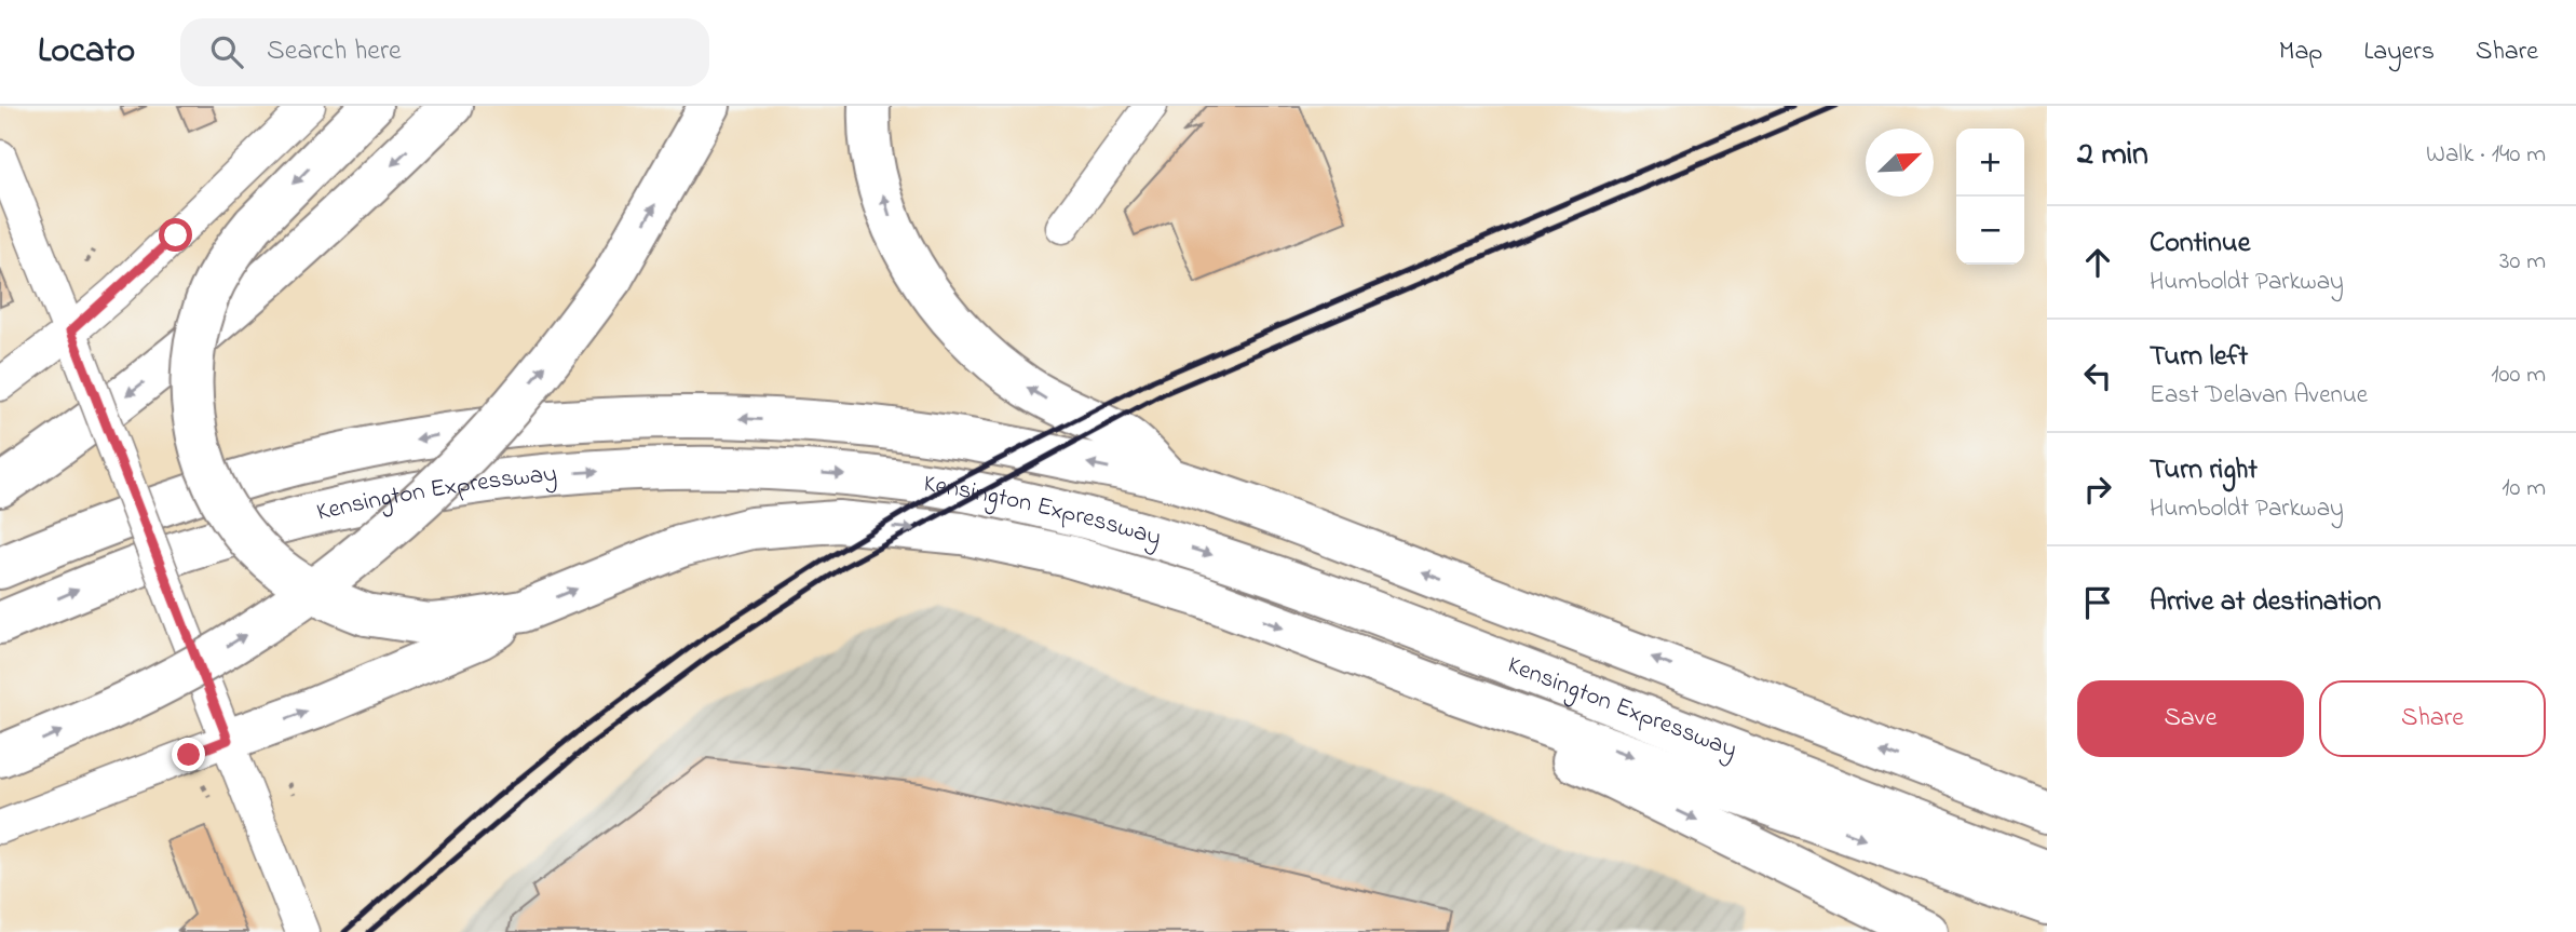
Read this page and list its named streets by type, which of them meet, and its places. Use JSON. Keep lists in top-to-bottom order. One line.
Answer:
{"streets":{"highway":["Kensington Expressway"]},"north":"top right","page":{"header":"Locato","search":"Search here","nav":["Map","Layers","Share"],"heading":["2 min","Walk · 140 m"],"map_buttons":["+","−"],"list":[["Continue","Humboldt Parkway","30 m"],["Turn left","East Delavan Avenue","100 m"],["Turn right","Humboldt Parkway","10 m"],"Arrive at destination"],"buttons":["Save","Share"]}}
